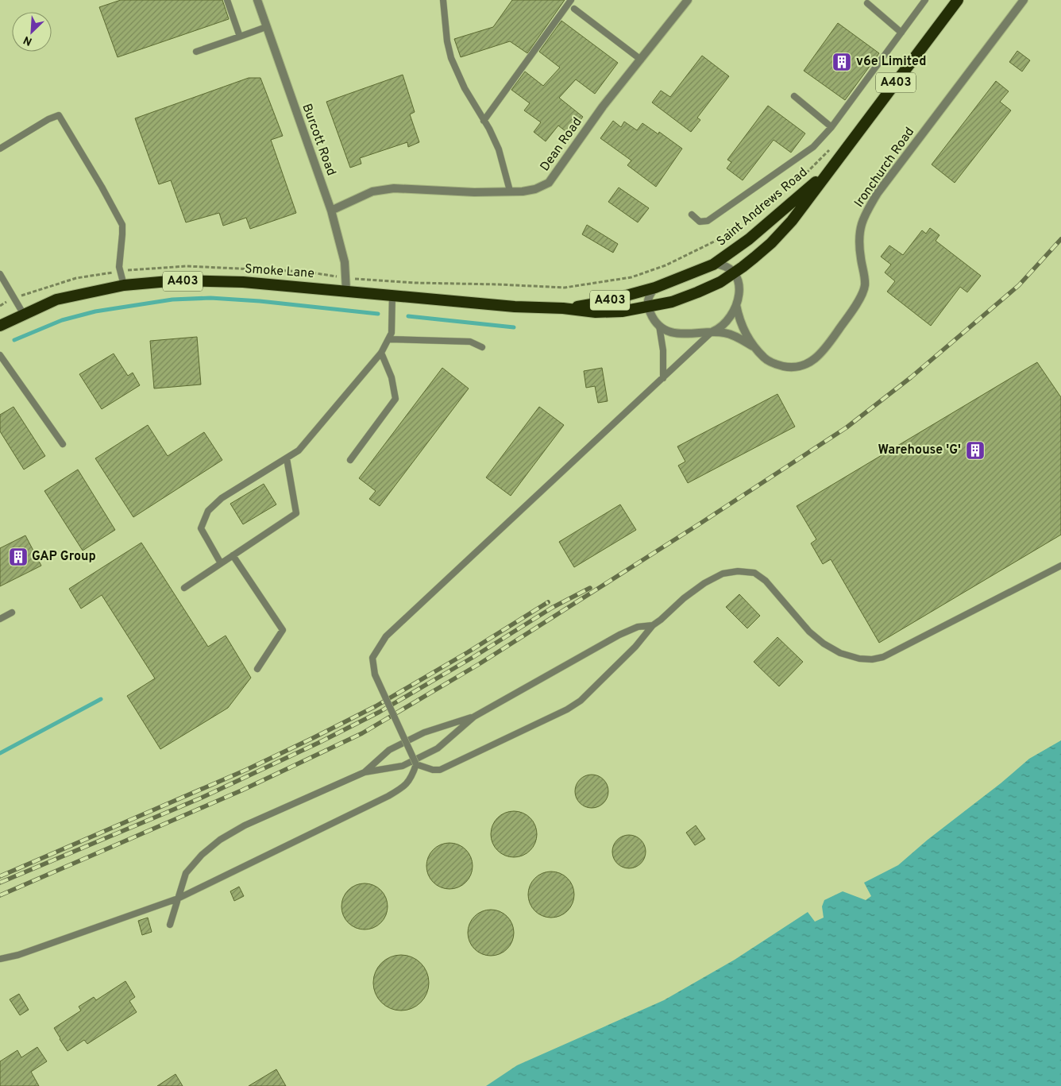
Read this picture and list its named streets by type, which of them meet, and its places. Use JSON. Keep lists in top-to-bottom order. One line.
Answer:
{"streets":{"highway":["A403","Saint Andrews Road","Smoke Lane"],"street":["Burcott Road","Dean Road","Ironchurch Road"]},"crossings":[["Burcott Road","Dean Road"],["Burcott Road","Smoke Lane"],["Ironchurch Road","Saint Andrews Road"],["Saint Andrews Road","Smoke Lane"]],"places":{"building":["v6e Limited","Warehouse 'G'","GAP Group"]},"north":"bottom left"}
